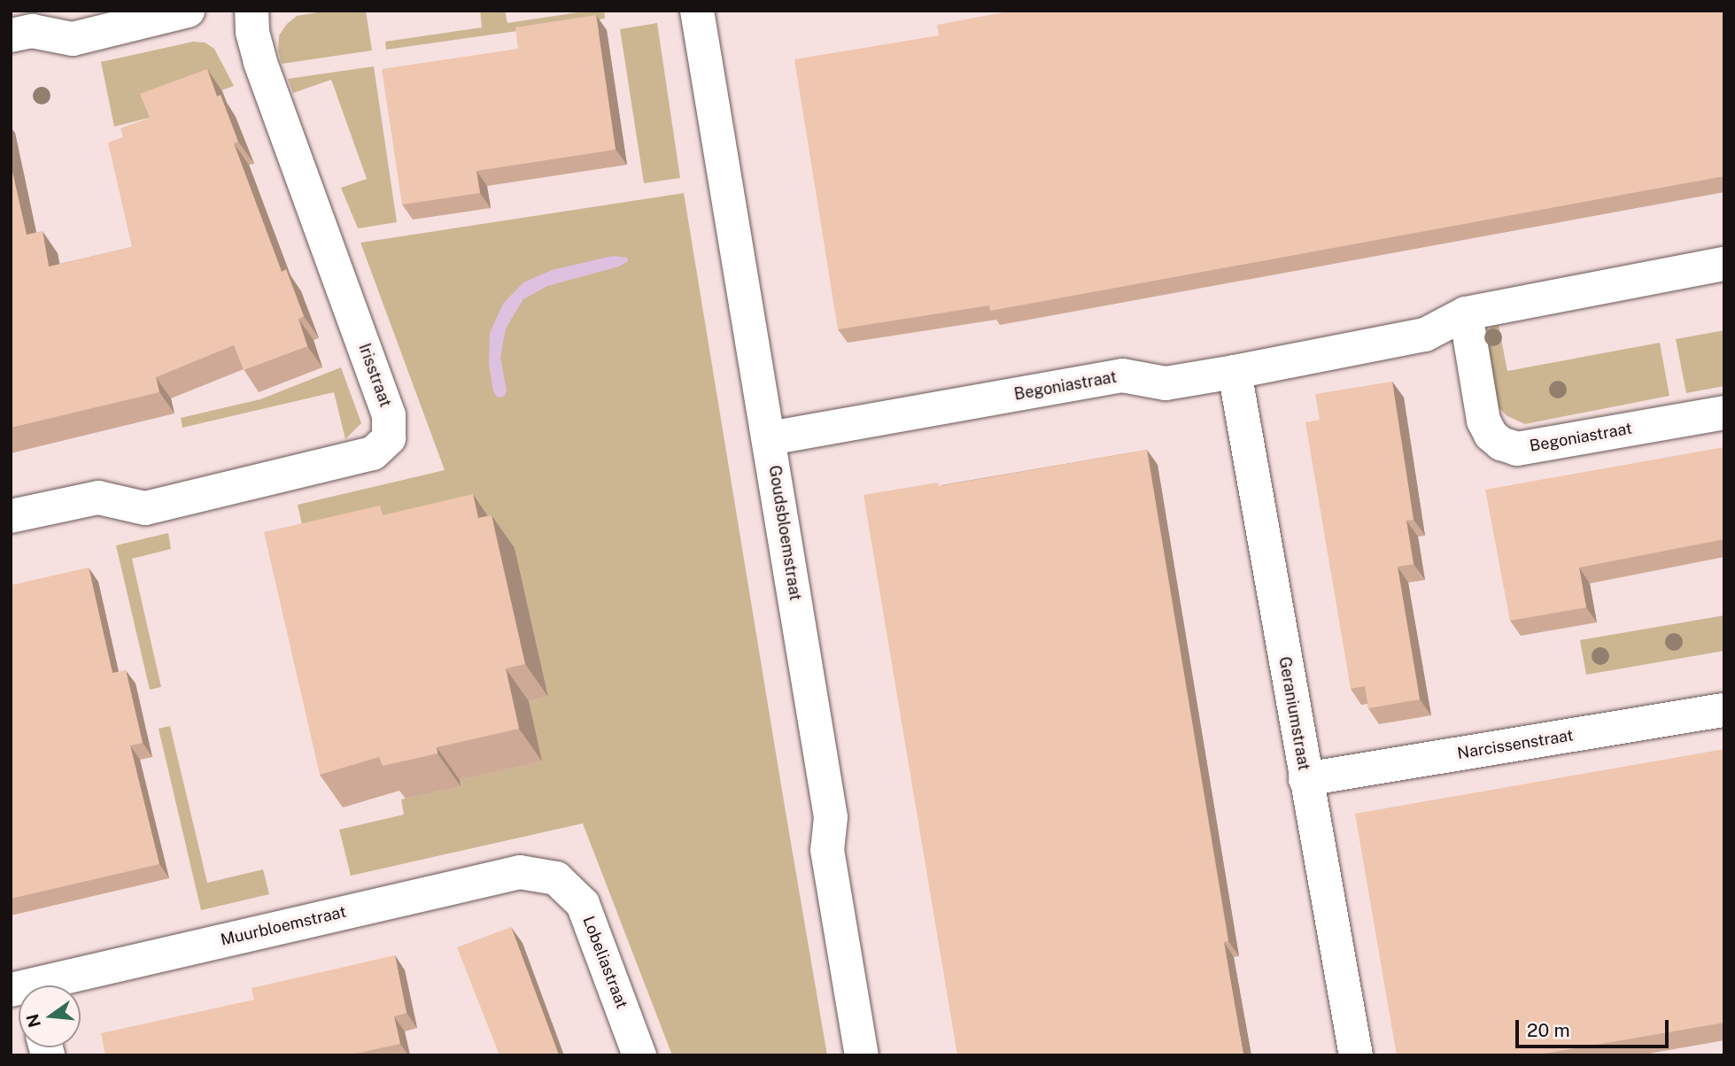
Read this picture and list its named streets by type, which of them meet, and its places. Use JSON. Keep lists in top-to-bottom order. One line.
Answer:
{"streets":{"street":["Irisstraat","Begoniastraat","Goudsbloemstraat","Geraniumstraat","Narcissenstraat","Muurbloemstraat","Lobeliastraat"]},"crossings":[["Begoniastraat","Goudsbloemstraat"],["Begoniastraat","Geraniumstraat"],["Geraniumstraat","Narcissenstraat"],["Muurbloemstraat","Lobeliastraat"]],"scale_bar":"20 m","north":"left"}
